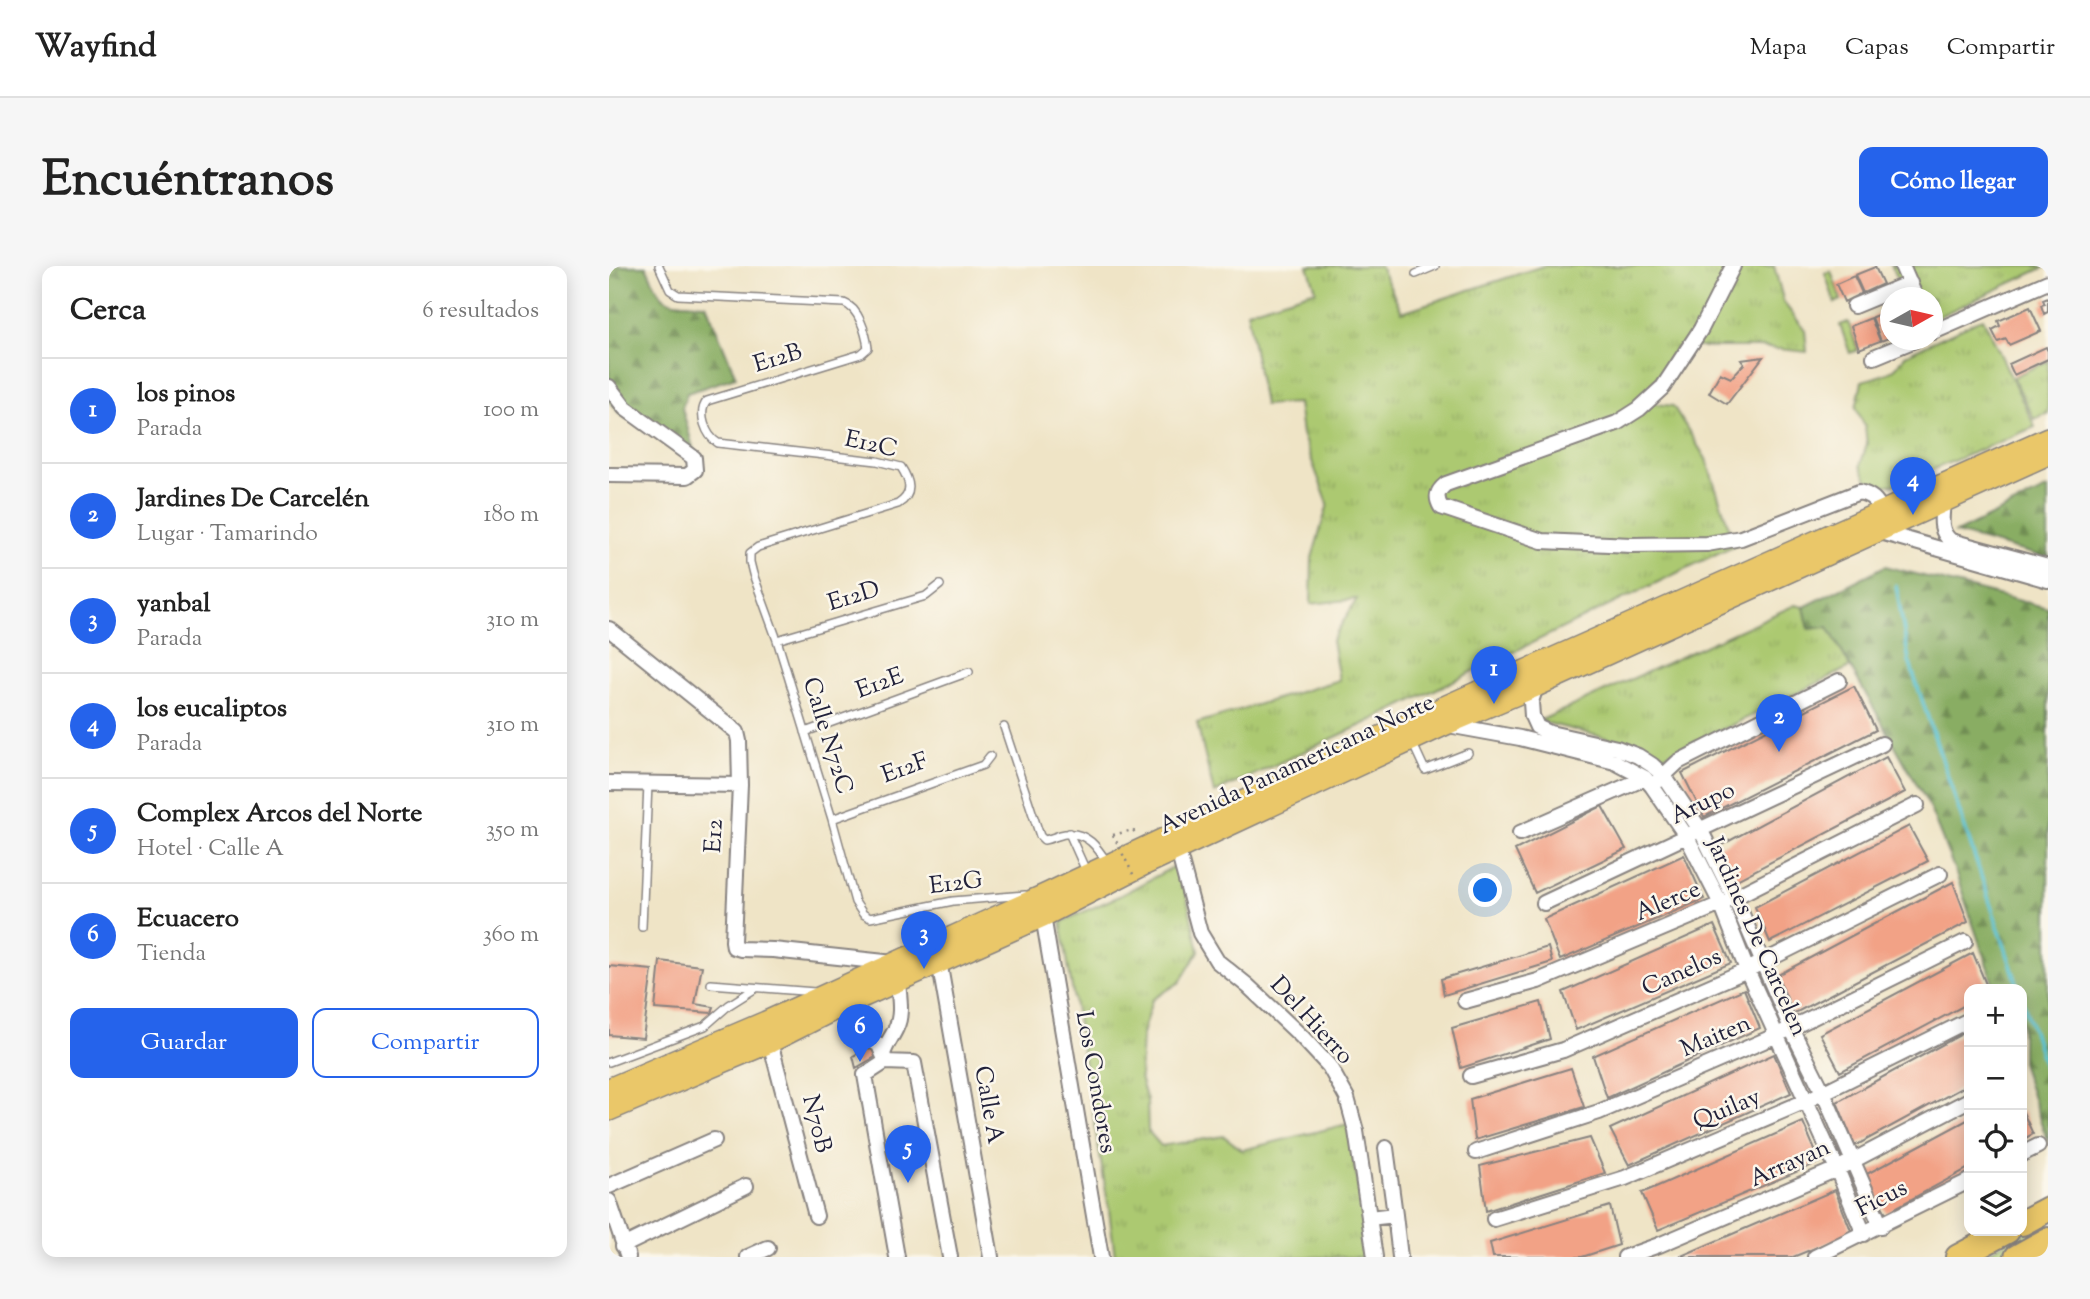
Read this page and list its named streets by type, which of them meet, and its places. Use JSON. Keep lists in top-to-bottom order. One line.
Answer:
{"streets":{"main road":["Avenida Panamericana Norte"],"street":["Arupo","E12","Alerce","Jardines De Carcelen","Canelos","Del Hierro","Maiten","Los Condores","Calle A","Quilay","N70B","Arrayan","Ficus"],"lane":["E12B","E12C","E12D","E12E","Calle N72C","E12F","E12G"]},"crossings":[["E12B","E12C"],["E12C","Calle N72C"],["E12D","Calle N72C"],["E12E","Calle N72C"],["Calle N72C","E12F"],["Calle N72C","E12G"],["Avenida Panamericana Norte","E12"],["Avenida Panamericana Norte","E12G"],["Avenida Panamericana Norte","Jardines De Carcelen"],["Avenida Panamericana Norte","Del Hierro"],["Avenida Panamericana Norte","Los Condores"],["Avenida Panamericana Norte","Calle A"],["Avenida Panamericana Norte","N70B"],["Arupo","Jardines De Carcelen"],["Alerce","Jardines De Carcelen"],["Jardines De Carcelen","Canelos"],["Jardines De Carcelen","Maiten"],["Jardines De Carcelen","Quilay"],["Jardines De Carcelen","Arrayan"],["Jardines De Carcelen","Ficus"]],"north":"right","page":{"header":"Wayfind","nav":["Mapa","Capas","Compartir"],"title":"Encuéntranos","buttons":["Cómo llegar",["Guardar","Compartir"]],"heading":["Cerca","6 resultados"],"list":[{"mark":"1","name":"los pinos","note":"Parada","value":"100 m"},{"mark":"2","name":"Jardines De Carcelén","note":"Lugar · Tamarindo","value":"180 m"},{"mark":"3","name":"yanbal","note":"Parada","value":"310 m"},{"mark":"4","name":"los eucaliptos","note":"Parada","value":"310 m"},{"mark":"5","name":"Complex Arcos del Norte","note":"Hotel · Calle A","value":"350 m"},{"mark":"6","name":"Ecuacero","note":"Tienda","value":"360 m"}],"pins":["4","1","2","3","6","5"],"map_buttons":["+","−"]}}
